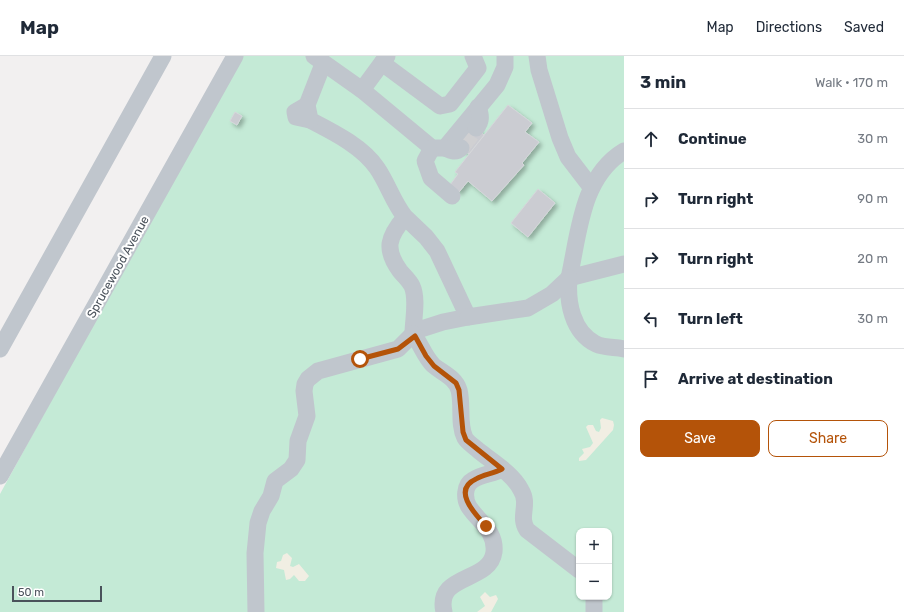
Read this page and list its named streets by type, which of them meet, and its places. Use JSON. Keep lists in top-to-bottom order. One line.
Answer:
{"streets":{"street":["Sprucewood Avenue"]},"scale_bar":"50 m","page":{"header":"Map","nav":["Map","Directions","Saved"],"heading":["3 min","Walk · 170 m"],"list":[["Continue","30 m"],["Turn right","90 m"],["Turn right","20 m"],["Turn left","30 m"],"Arrive at destination"],"buttons":["Save","Share"],"map_buttons":["+","−"],"scale":"50 m"}}
